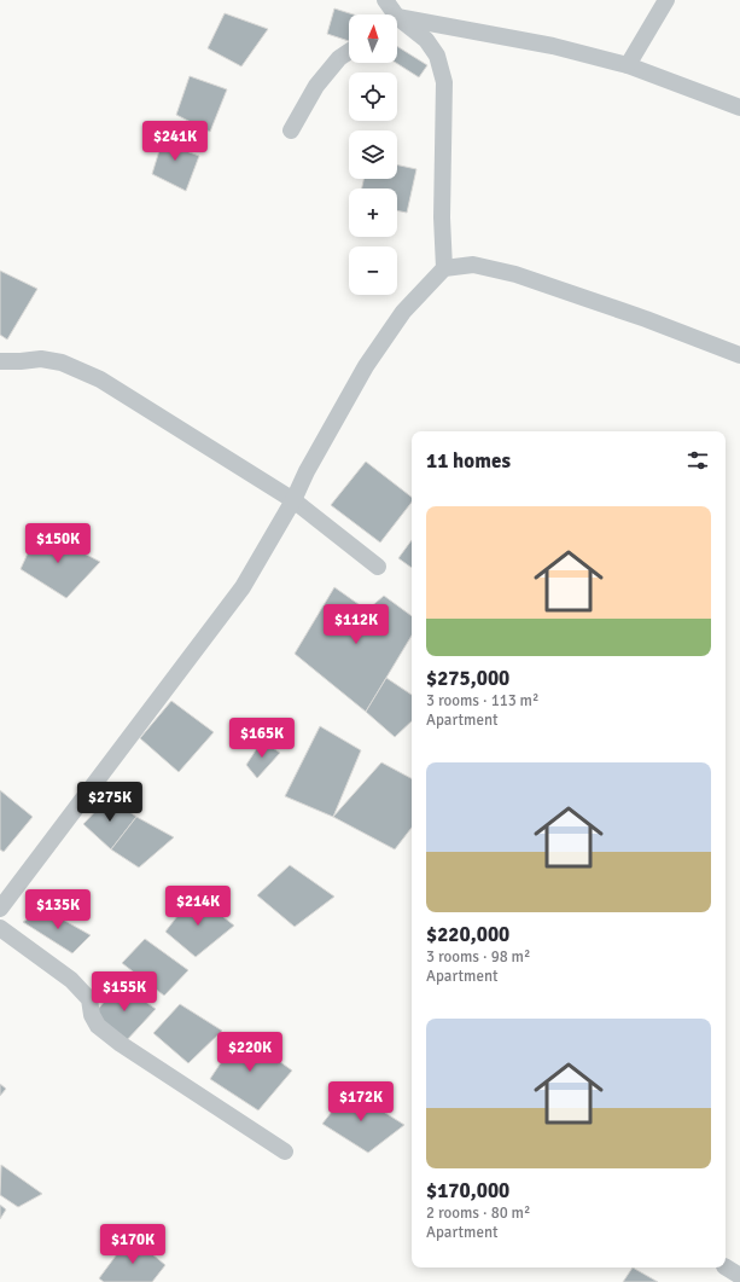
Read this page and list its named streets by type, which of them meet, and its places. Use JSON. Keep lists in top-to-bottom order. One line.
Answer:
{"north":"top","page":{"map_buttons":["+","−"],"price":["$241K","$150K","$112K","$165K","$275K","$214K","$135K","$155K","$220K","$172K","$170K"],"heading":"11 homes","list":[{"name":"$275,000","note":"3 rooms · 113 m² · Apartment"},{"name":"$220,000","note":"3 rooms · 98 m² · Apartment"},{"name":"$170,000","note":"2 rooms · 80 m² · Apartment"}]}}
